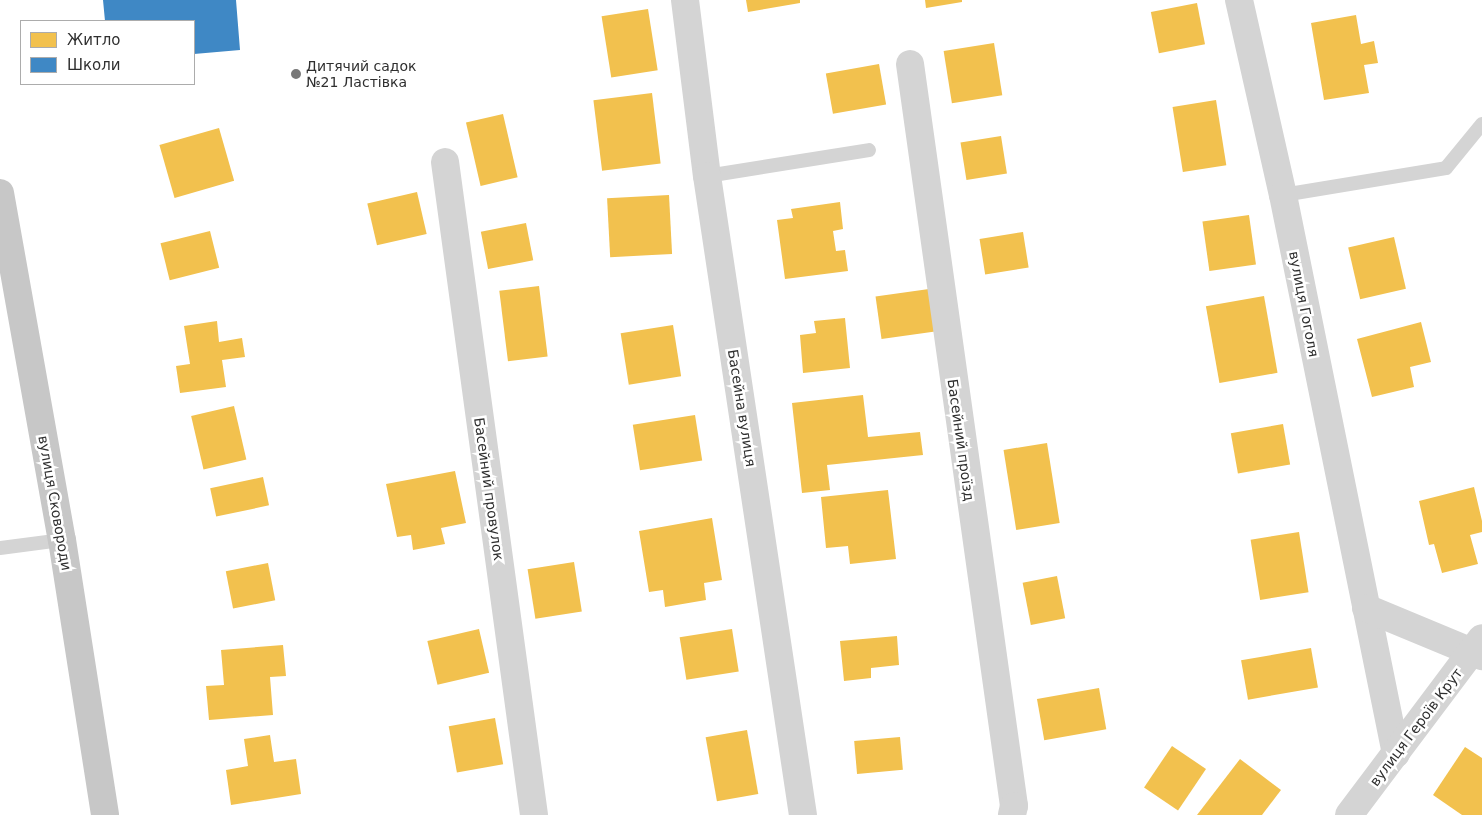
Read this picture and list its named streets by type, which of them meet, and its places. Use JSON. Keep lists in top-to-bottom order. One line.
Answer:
{"streets":{"main road":["вулиця Сковороди"],"street":["вулиця Гоголя","Басейна вулиця","Басейний проїзд","Басейний провулок","вулиця Героїв Крут"]},"crossings":[["вулиця Гоголя","вулиця Героїв Крут"]],"places":["Дитячий садок №21 Ластівка"],"legend":["Житло","Школи"]}
